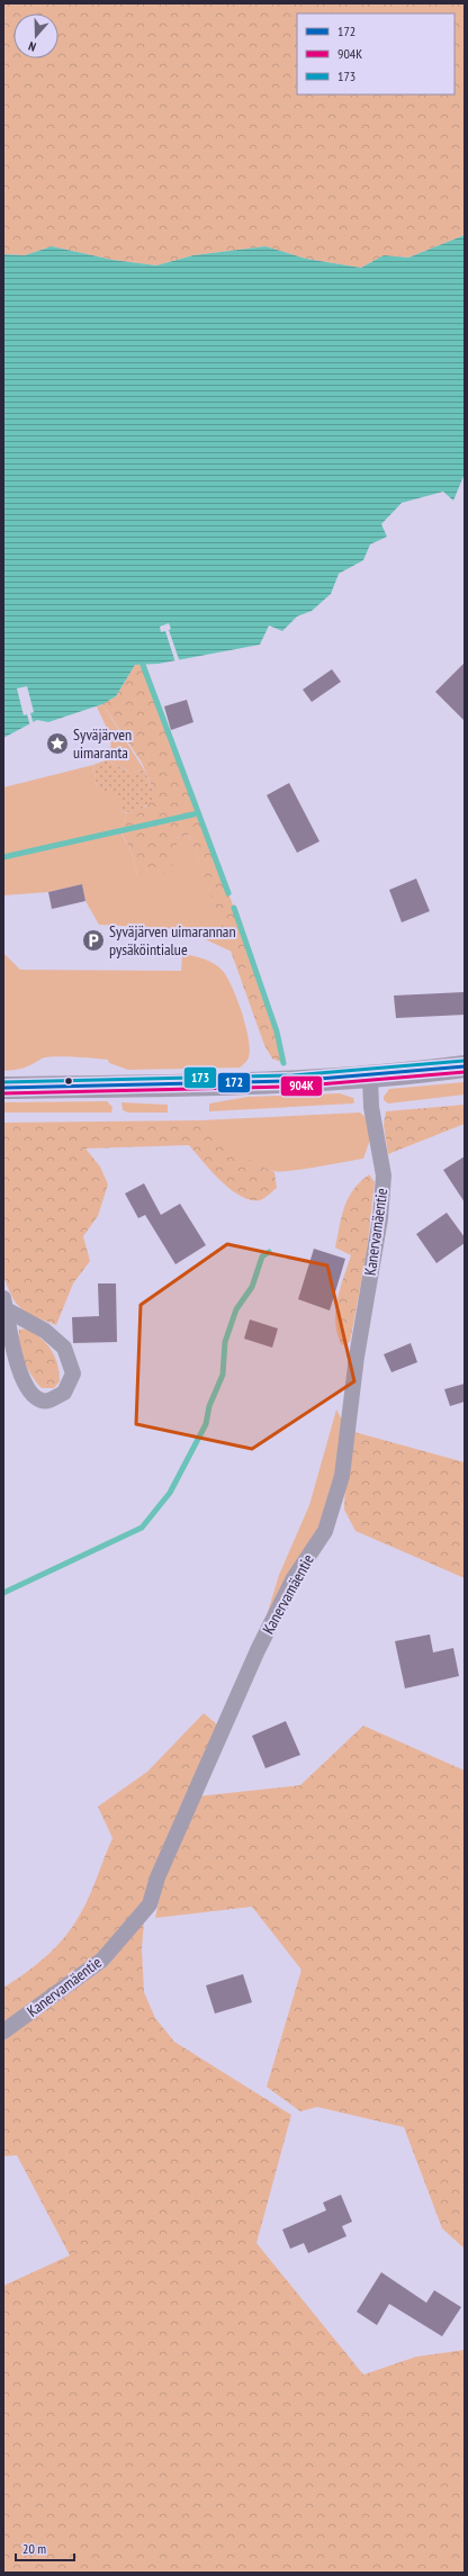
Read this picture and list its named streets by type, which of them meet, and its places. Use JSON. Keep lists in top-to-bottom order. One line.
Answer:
{"streets":{"street":["Kanervamäentie"]},"places":{"place":["Syväjärven uimaranta"],"parking":["Syväjärven uimarannan pysäköintialue"]},"lines":["transit line 173","transit line 172","transit line 904K"],"legend":["172","904K","173"],"scale_bar":"20 m","north":"bottom"}
